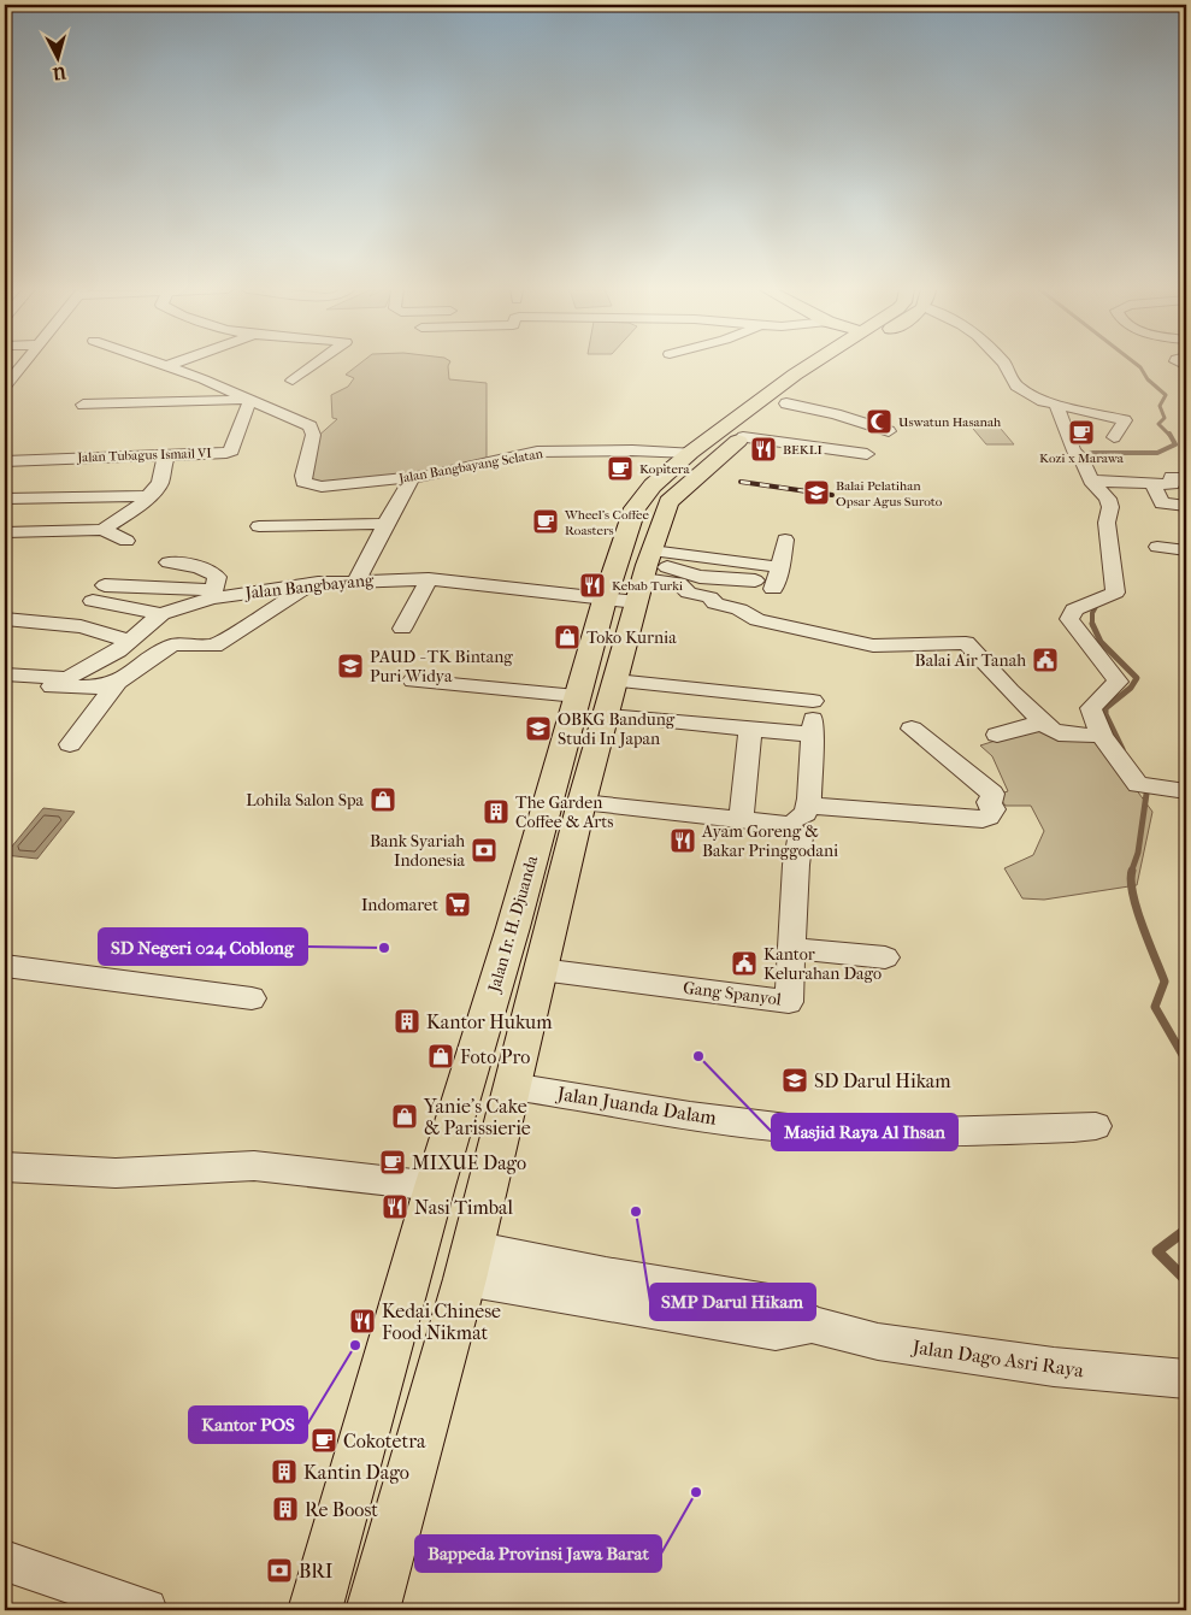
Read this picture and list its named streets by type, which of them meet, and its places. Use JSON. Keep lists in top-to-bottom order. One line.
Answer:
{"streets":{"main road":["Jalan Ir. H. Djuanda"],"street":["Jalan Tubagus Ismail VI","Jalan Bangbayang Selatan","Jalan Bangbayang","Gang Spanyol","Jalan Juanda Dalam","Jalan Dago Asri Raya"]},"crossings":[["Jalan Tubagus Ismail VI","Jalan Bangbayang Selatan"],["Jalan Bangbayang Selatan","Jalan Ir. H. Djuanda"],["Jalan Bangbayang","Jalan Ir. H. Djuanda"],["Jalan Ir. H. Djuanda","Gang Spanyol"],["Jalan Ir. H. Djuanda","Jalan Juanda Dalam"],["Jalan Ir. H. Djuanda","Jalan Dago Asri Raya"]],"places":{"mosque":["Uswatun Hasanah"],"cafe":["Kozi x Marawa","Kopitera","Wheel's Coffee Roasters","MIXUE Dago","Cokotetra"],"restaurant":["BEKLI","Kebab Turki","Ayam Goreng & Bakar Pringgodani","Nasi Timbal","Kedai Chinese Food Nikmat"],"school or university":["Balai Pelatihan Opsar Agus Suroto","PAUD - TK Bintang Puri Widya","OBKG Bandung Studi In Japan","SD Darul Hikam"],"shop":["Toko Kurnia","Lohila Salon Spa","Foto Pro","Yanie's Cake & Parissierie"],"public building":["Balai Air Tanah","Kantor Kelurahan Dago"],"building":["The Garden Coffee & Arts","Kantor Hukum","Kantin Dago","Re Boost"],"bank":["Bank Syariah Indonesia","BRI"],"supermarket":["Indomaret"],"other":["SD Negeri 024 Coblong","Masjid Raya Al Ihsan","SMP Darul Hikam","Kantor POS","Bappeda Provinsi Jawa Barat"]},"north":"bottom"}
